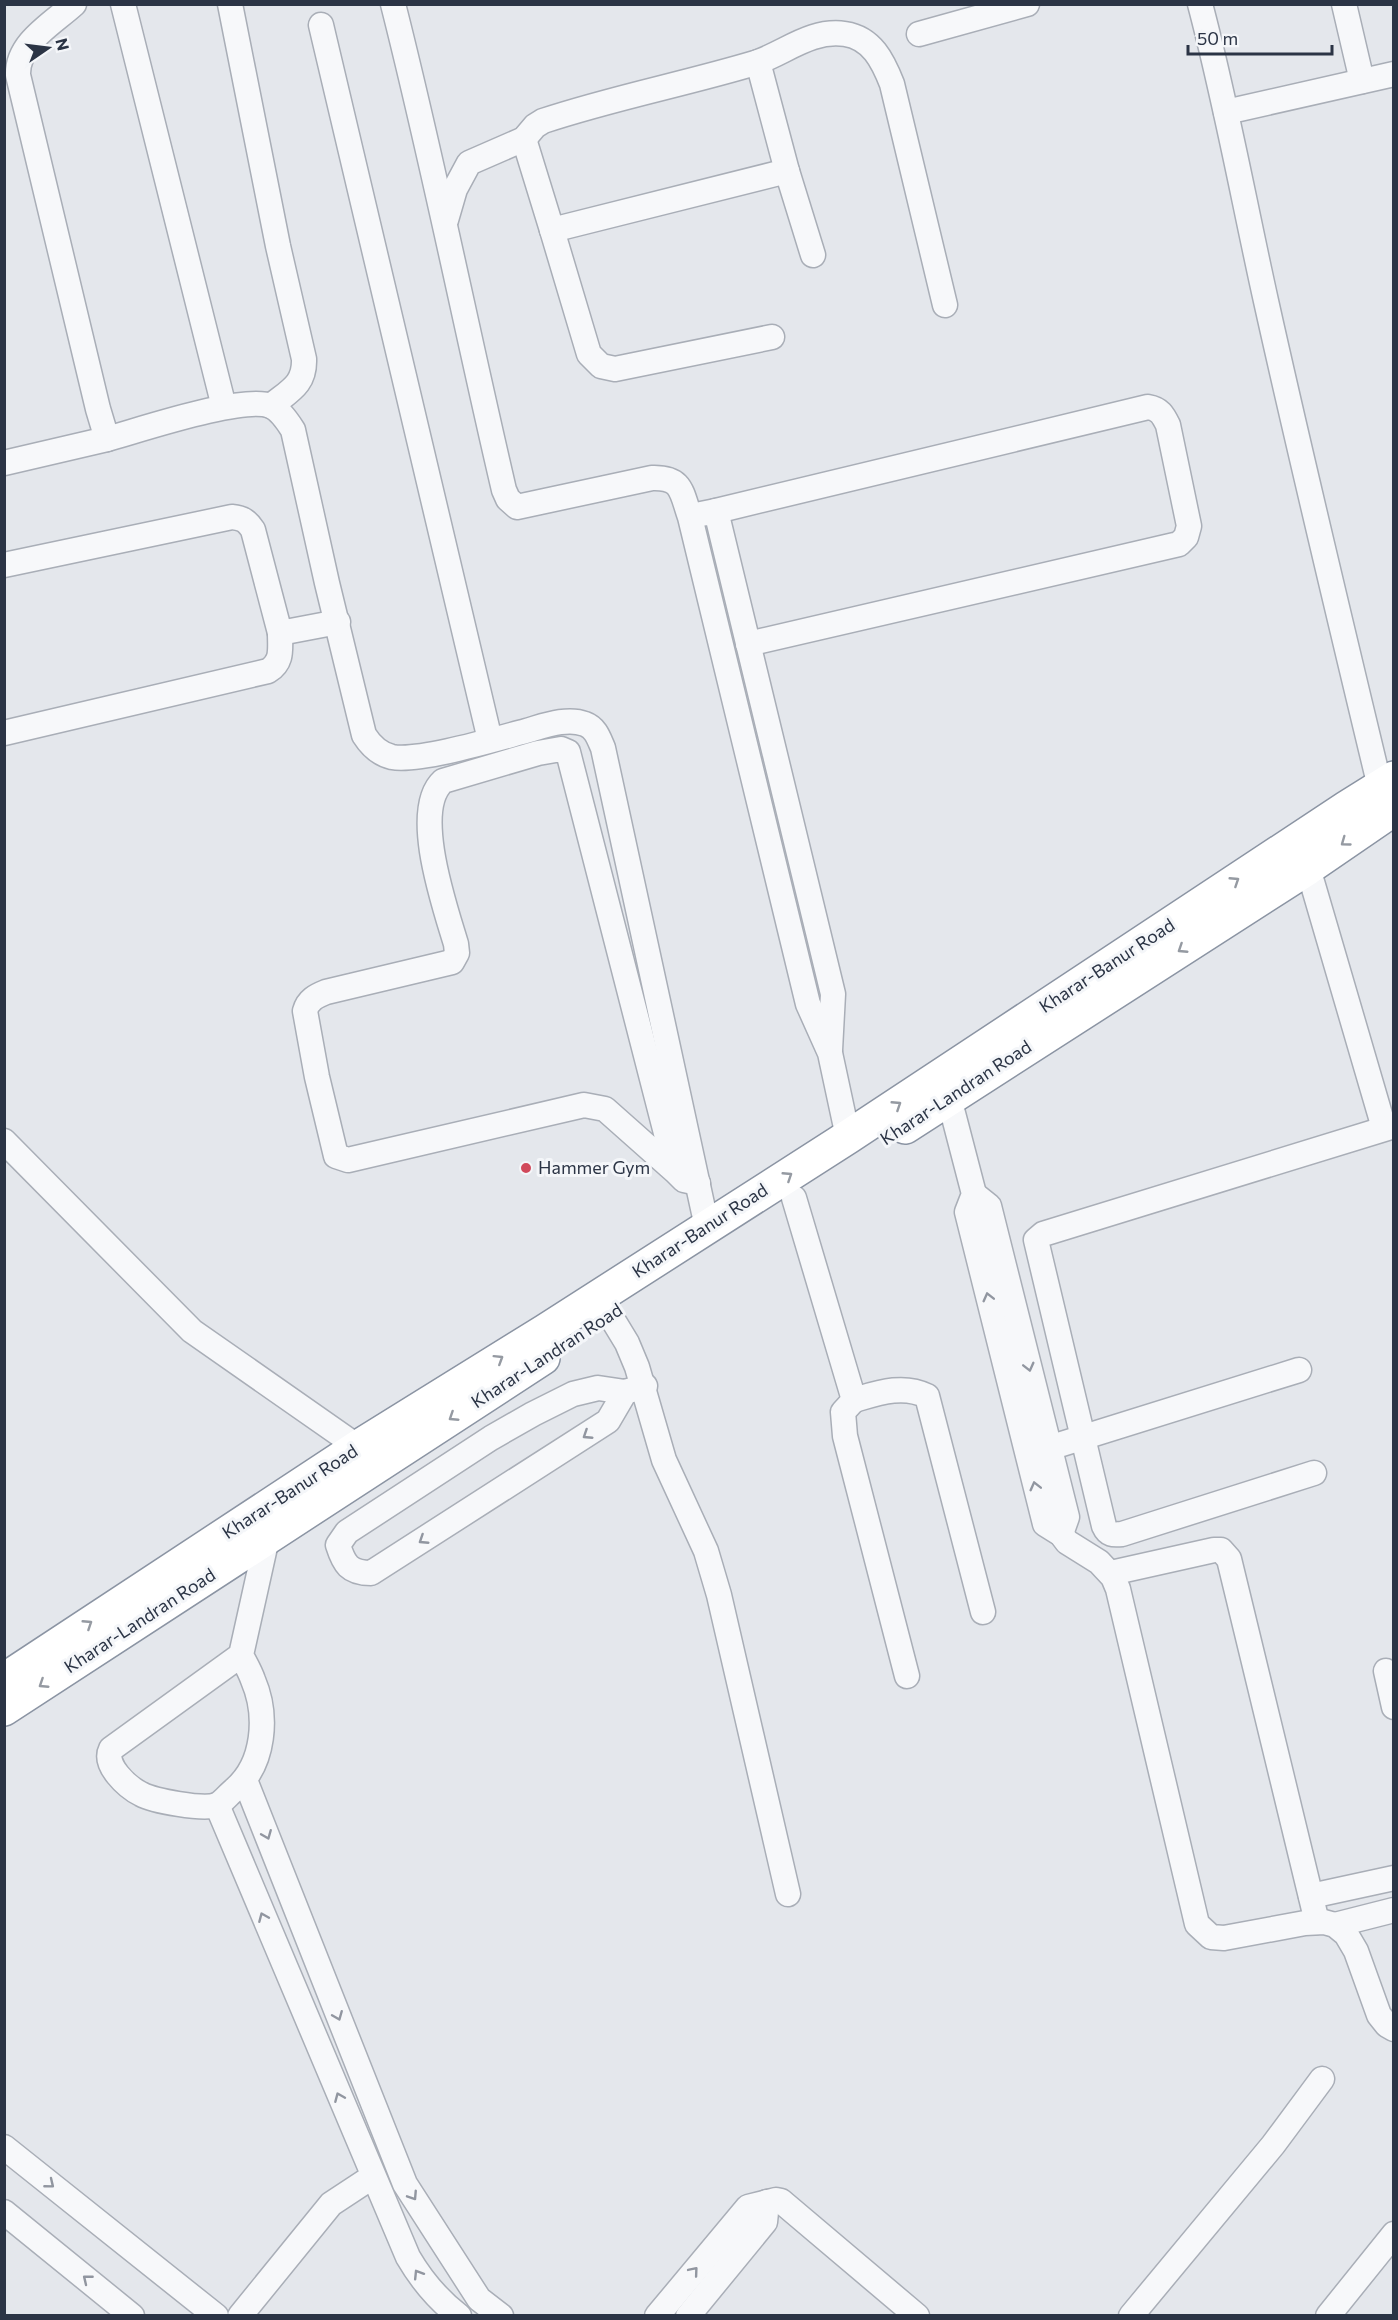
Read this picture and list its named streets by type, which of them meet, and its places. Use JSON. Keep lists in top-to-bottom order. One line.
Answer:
{"streets":{"highway":["Kharar-Banur Road","Kharar-Landran Road"]},"crossings":[["Kharar-Banur Road","Kharar-Landran Road"]],"one_way":["Kharar-Banur Road","Kharar-Landran Road"],"places":["Hammer Gym"],"scale_bar":"50 m","north":"right"}
